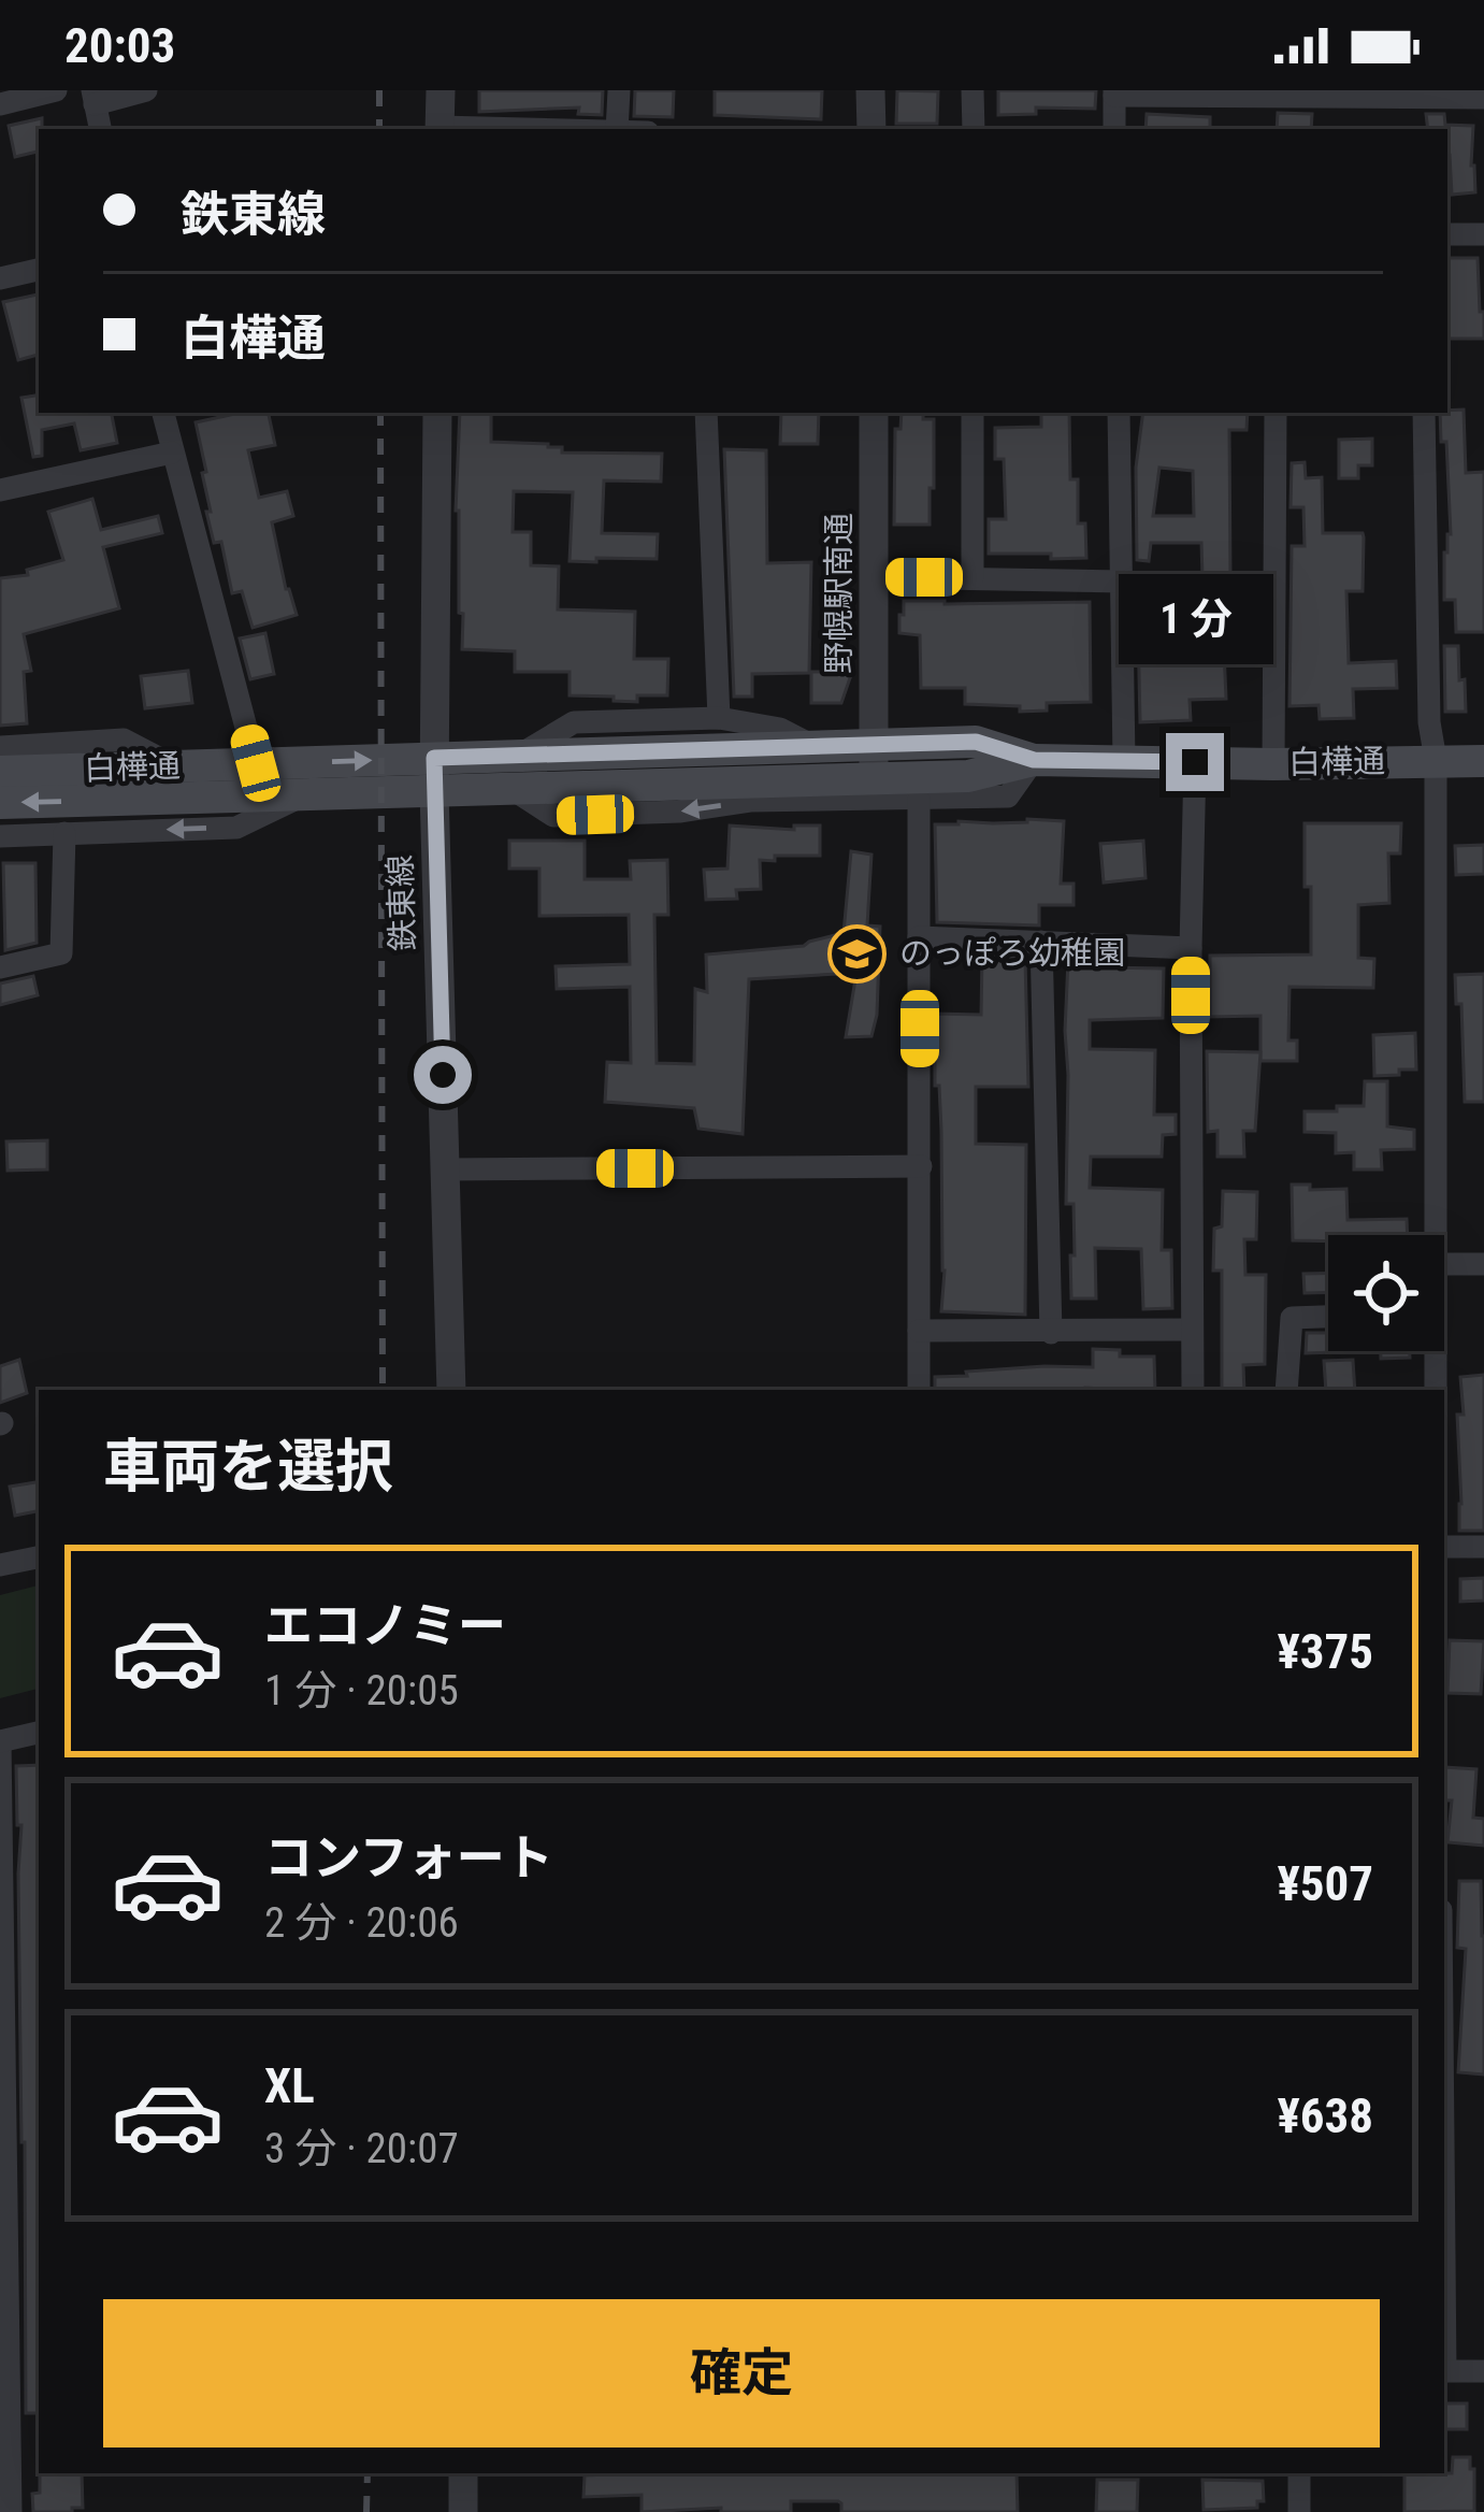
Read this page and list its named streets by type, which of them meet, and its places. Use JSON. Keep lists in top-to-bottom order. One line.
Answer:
{"streets":{"main road":["白樺通"],"street":["野幌駅南通","鉄東線"]},"crossings":[["野幌駅南通","白樺通"],["白樺通","鉄東線"]],"places":{"school or university":["のっぽろ幼稚園"]},"page":{"status":"20:03","banner":["鉄東線","白樺通"],"bubble":"1 分","heading":"車両を選択","list":[{"name":"エコノミー","note":"1 分 · 20:05","value":"¥375"},{"name":"コンフォート","note":"2 分 · 20:06","value":"¥507"},{"name":"XL","note":"3 分 · 20:07","value":"¥638"}],"buttons":"確定"}}
